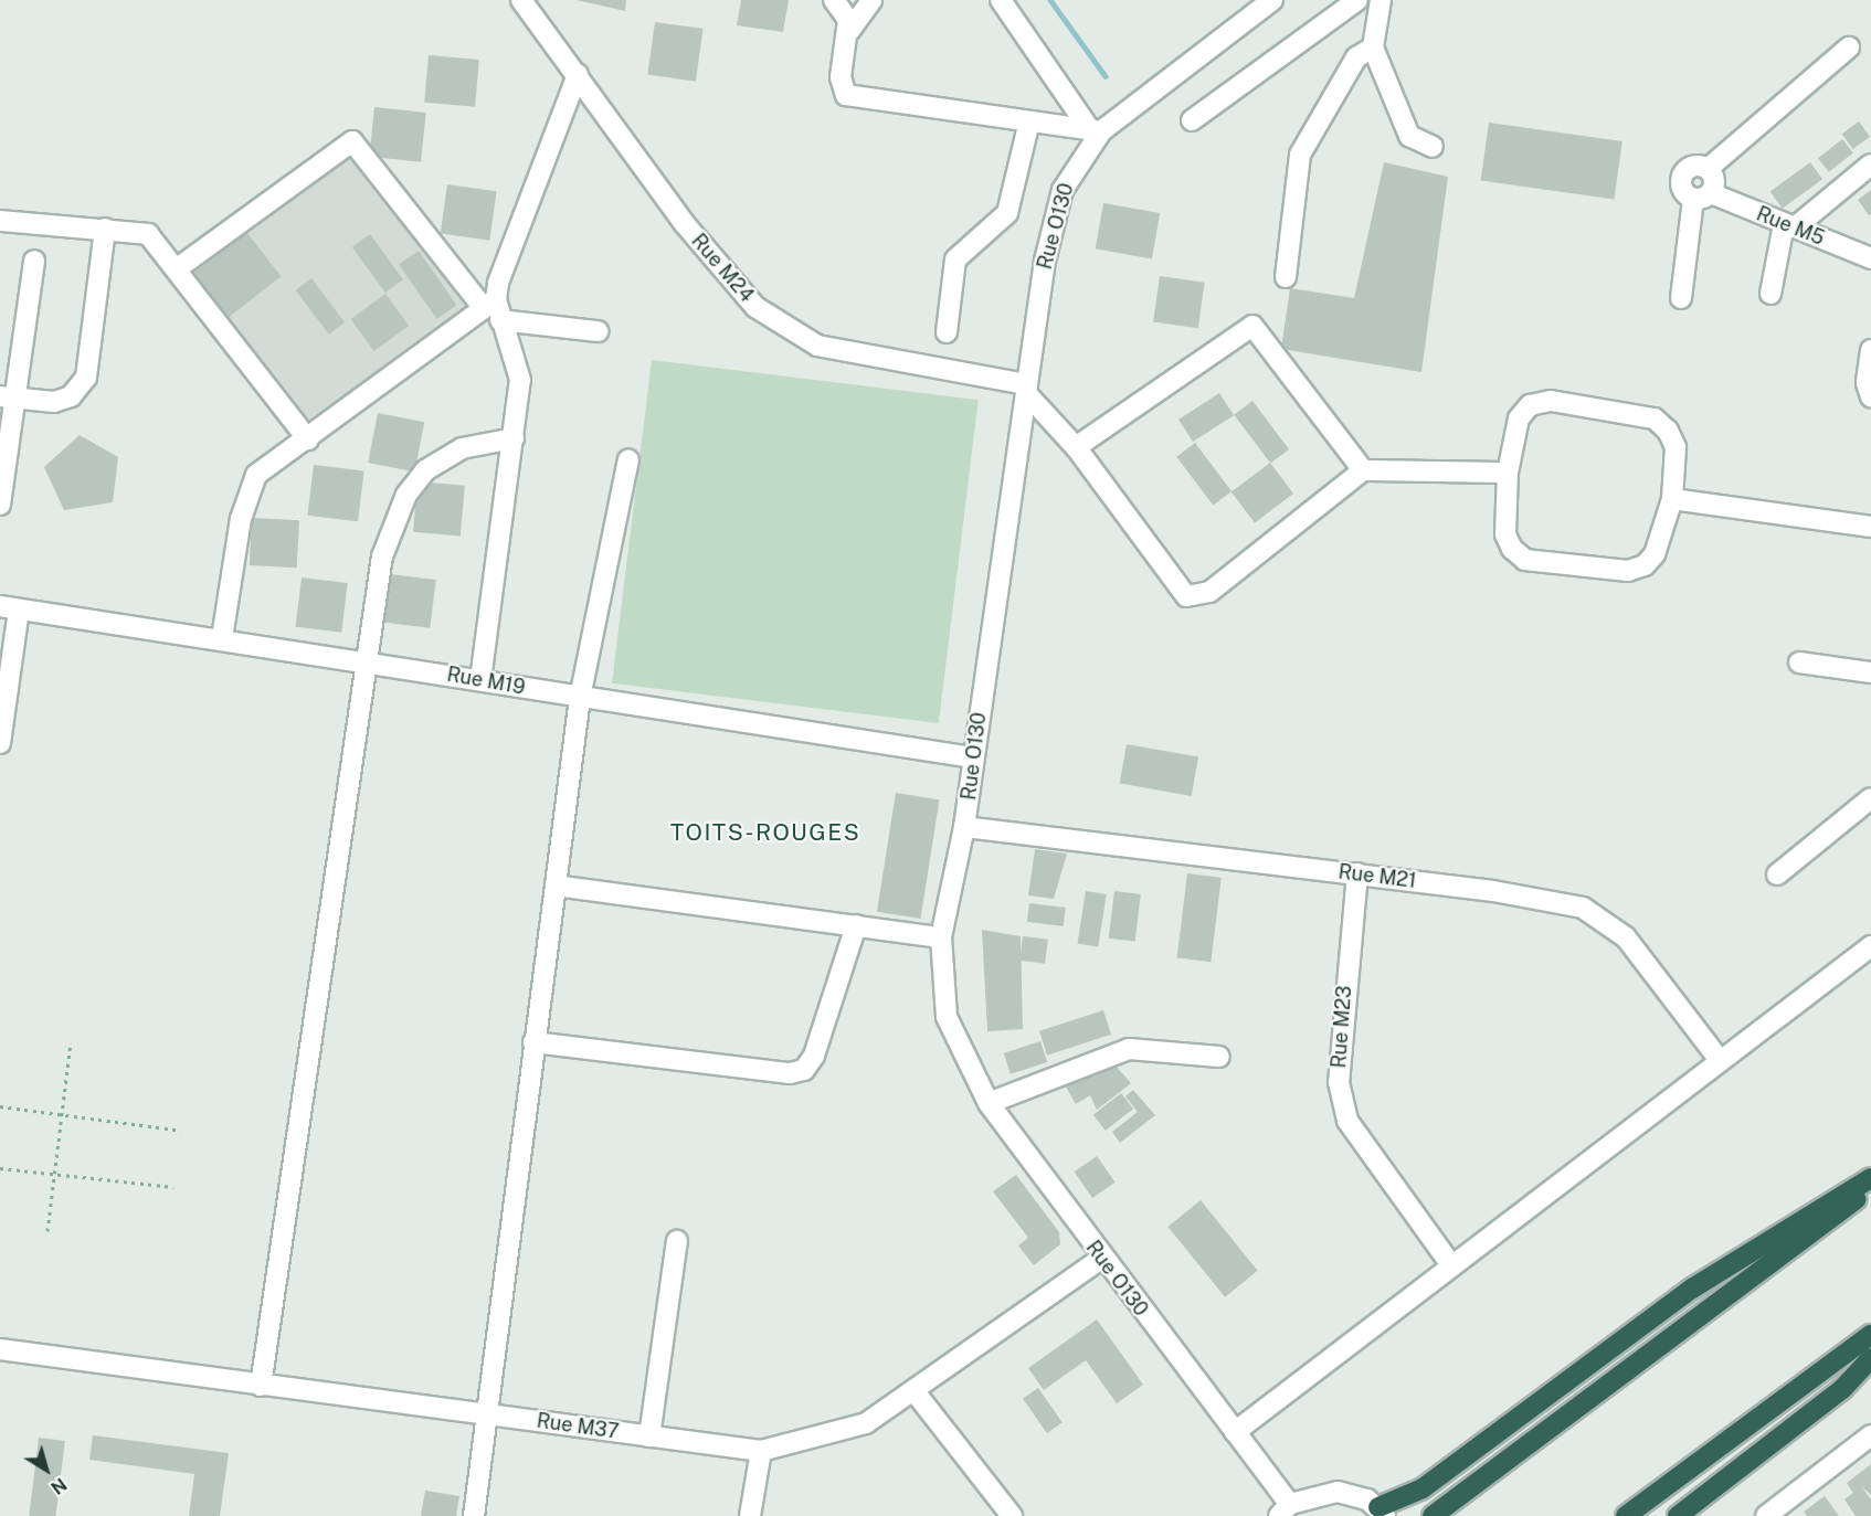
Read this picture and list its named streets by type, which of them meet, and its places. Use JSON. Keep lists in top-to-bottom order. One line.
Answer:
{"streets":{"street":["Rue O130","Rue M5","Rue M24","Rue M19","Rue M21","Rue M23","Rue M37"]},"crossings":[["Rue O130","Rue M24"],["Rue O130","Rue M19"],["Rue O130","Rue M21"],["Rue O130","Rue M37"],["Rue M21","Rue M23"]],"districts":["TOITS-ROUGES"],"north":"bottom right"}
